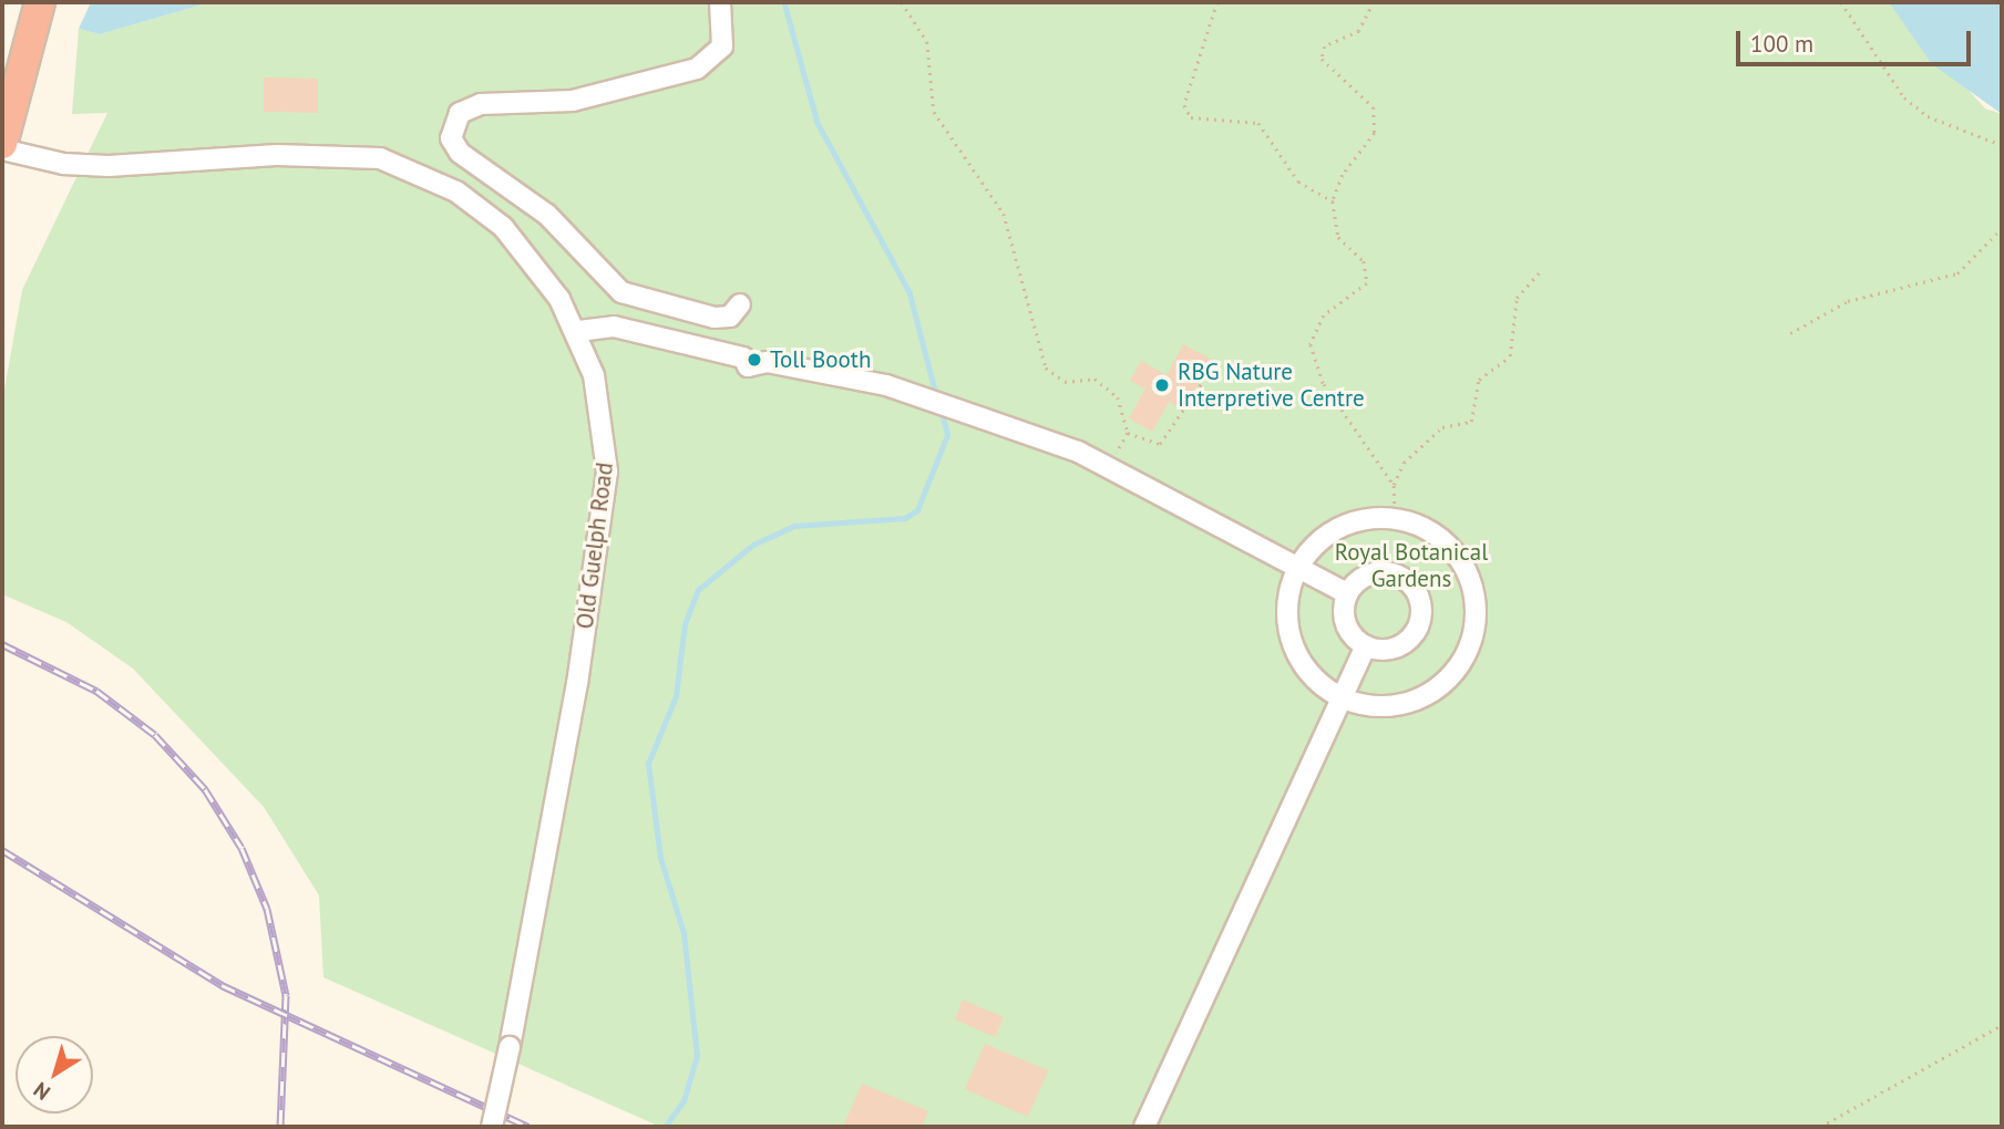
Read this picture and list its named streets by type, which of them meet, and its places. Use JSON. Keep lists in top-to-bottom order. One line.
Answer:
{"streets":{"street":["Old Guelph Road"]},"parks":["Royal Botanical Gardens"],"places":["Toll Booth","RBG Nature Interpretive Centre"],"scale_bar":"100 m","north":"bottom left"}
